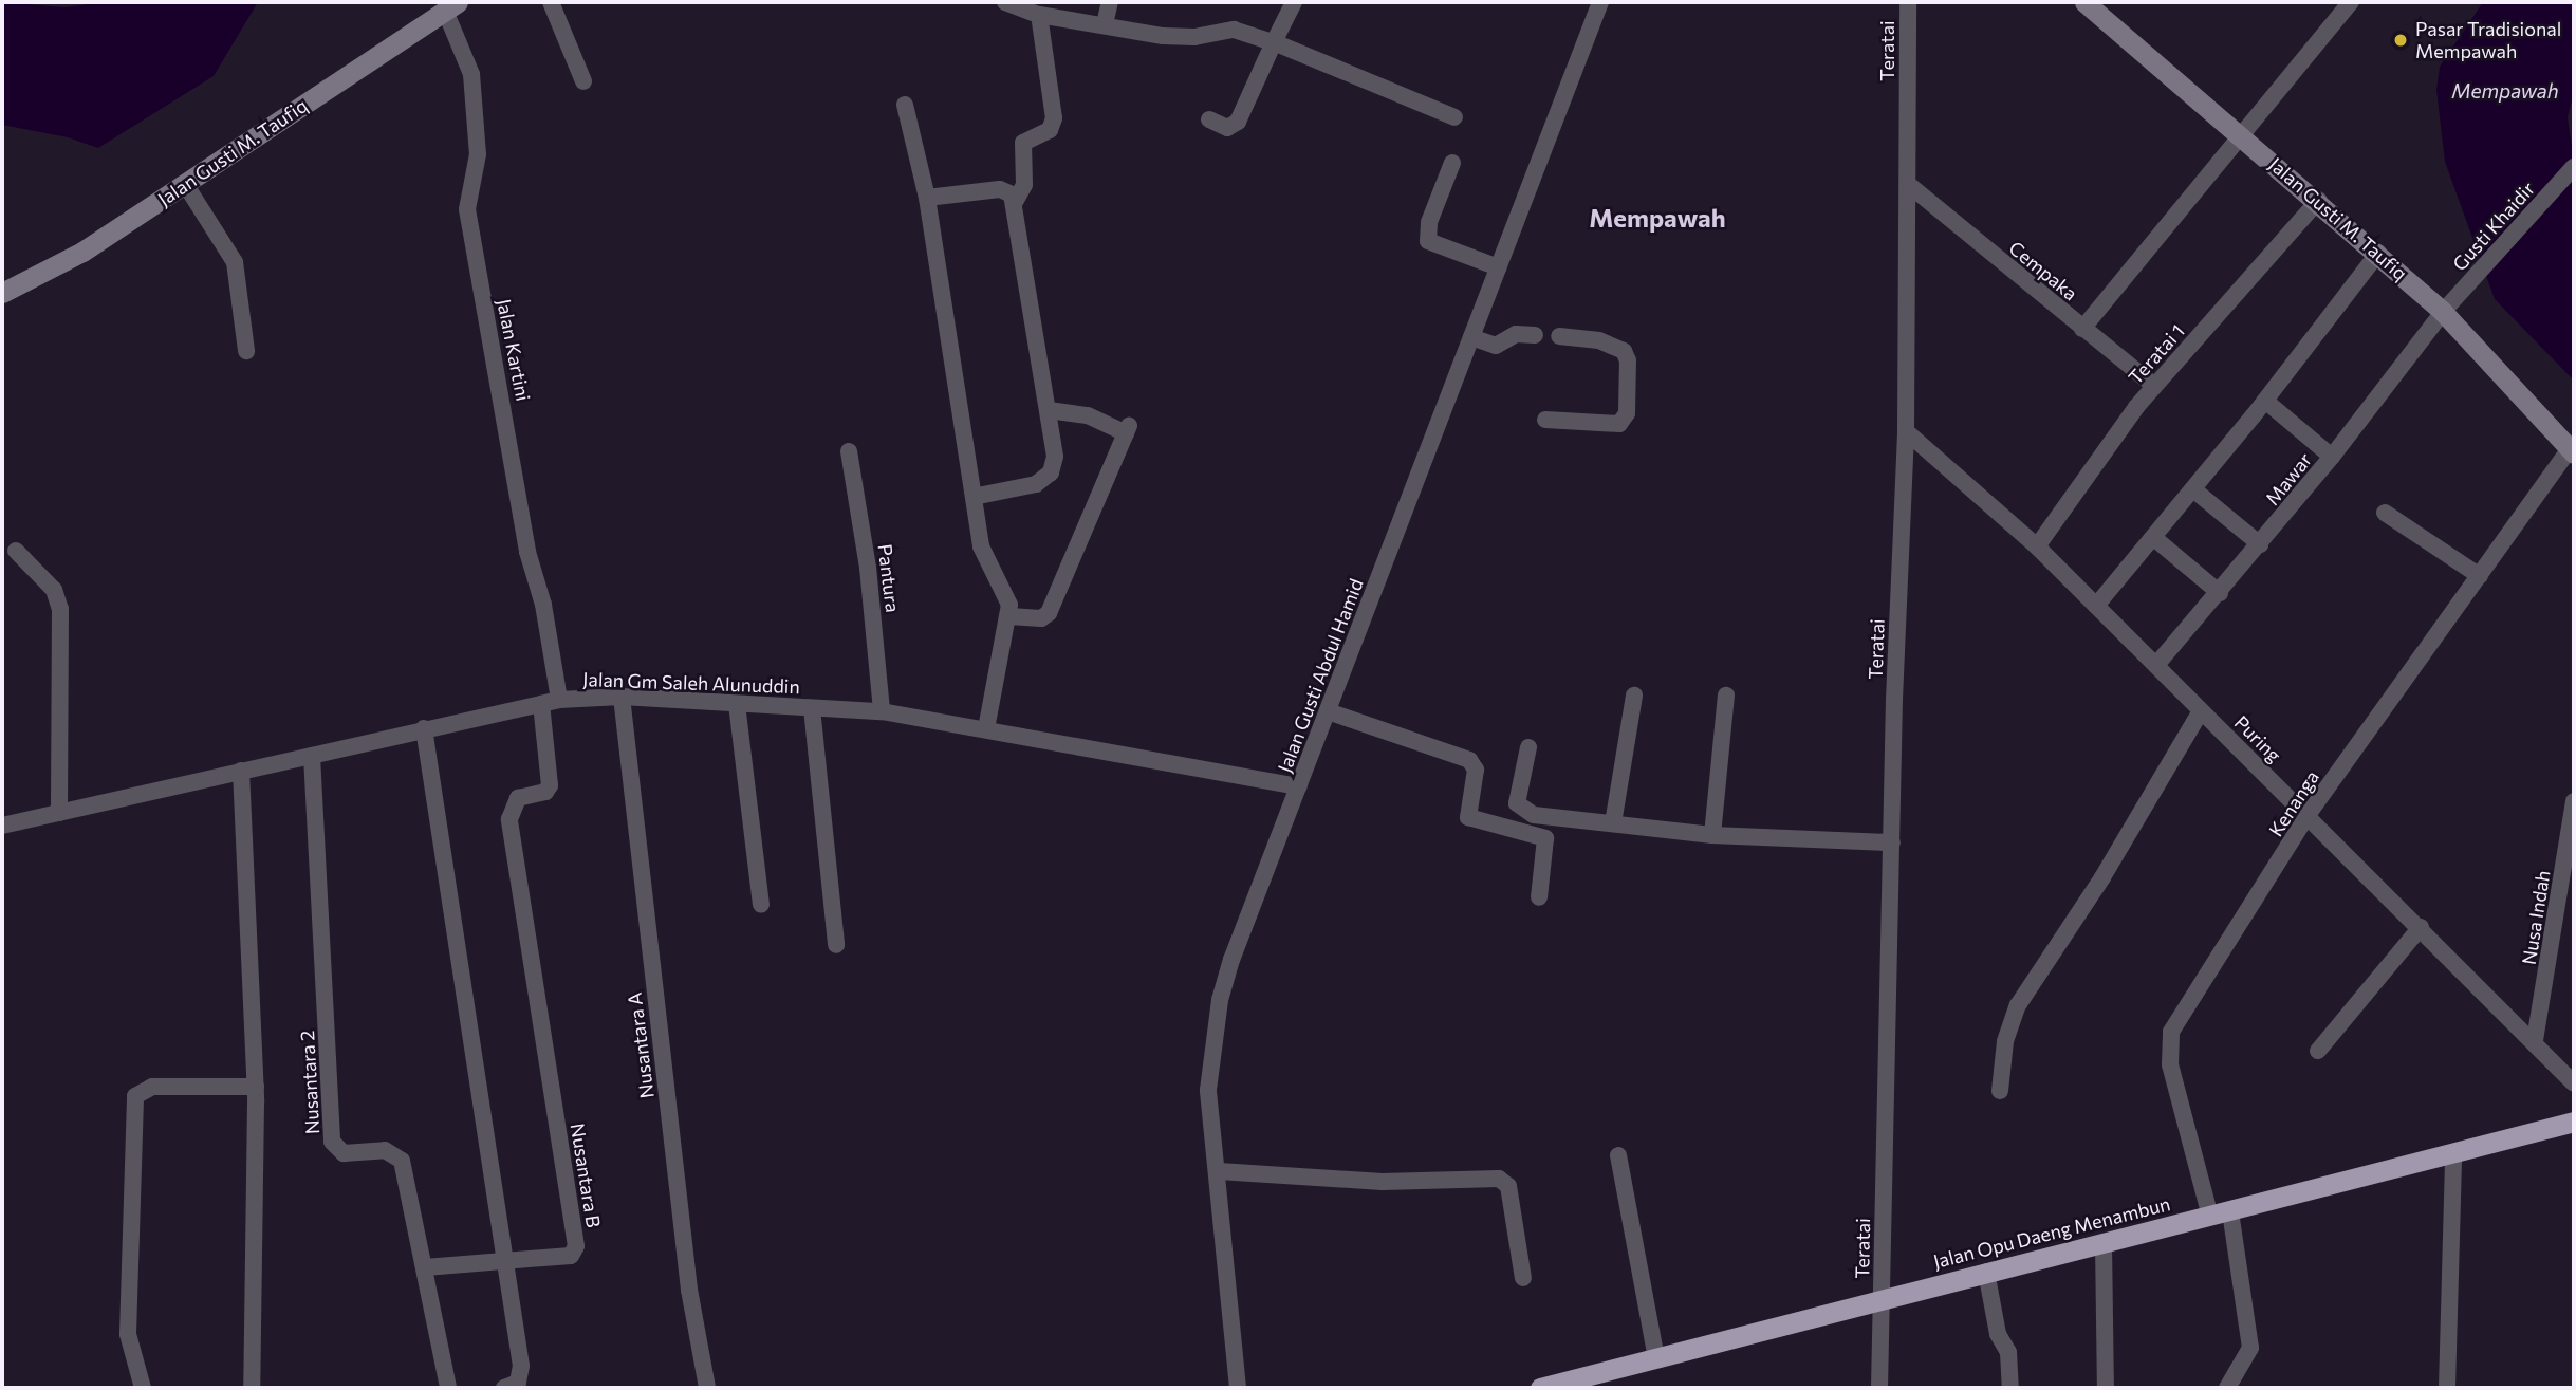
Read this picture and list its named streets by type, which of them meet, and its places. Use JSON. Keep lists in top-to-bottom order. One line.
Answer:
{"streets":{"highway":["Jalan Opu Daeng Menambun"],"main road":["Jalan Gusti M. Taufiq"],"street":["Teratai","Gusti Khaidir","Cempaka","Jalan Kartini","Teratai 1","Mawar","Pantura","Jalan Gusti Abdul Hamid","Jalan Gm Saleh Alunuddin","Puring","Kenanga","Nusa Indah","Nusantara A","Nusantara 2","Nusantara B"]},"crossings":[["Teratai","Cempaka"],["Teratai","Puring"],["Teratai","Jalan Opu Daeng Menambun"],["Jalan Gusti M. Taufiq","Gusti Khaidir"],["Jalan Gusti M. Taufiq","Jalan Kartini"],["Jalan Gusti M. Taufiq","Teratai 1"],["Jalan Gusti M. Taufiq","Mawar"],["Jalan Gusti M. Taufiq","Kenanga"],["Gusti Khaidir","Mawar"],["Cempaka","Teratai 1"],["Jalan Kartini","Jalan Gm Saleh Alunuddin"],["Teratai 1","Puring"],["Mawar","Puring"],["Pantura","Jalan Gm Saleh Alunuddin"],["Jalan Gusti Abdul Hamid","Jalan Gm Saleh Alunuddin"],["Jalan Gm Saleh Alunuddin","Nusantara A"],["Jalan Gm Saleh Alunuddin","Nusantara 2"],["Jalan Gm Saleh Alunuddin","Nusantara B"],["Puring","Kenanga"],["Puring","Nusa Indah"],["Kenanga","Jalan Opu Daeng Menambun"]],"districts":["Mempawah"],"water":["Mempawah"],"places":["Pasar Tradisional Mempawah"]}
